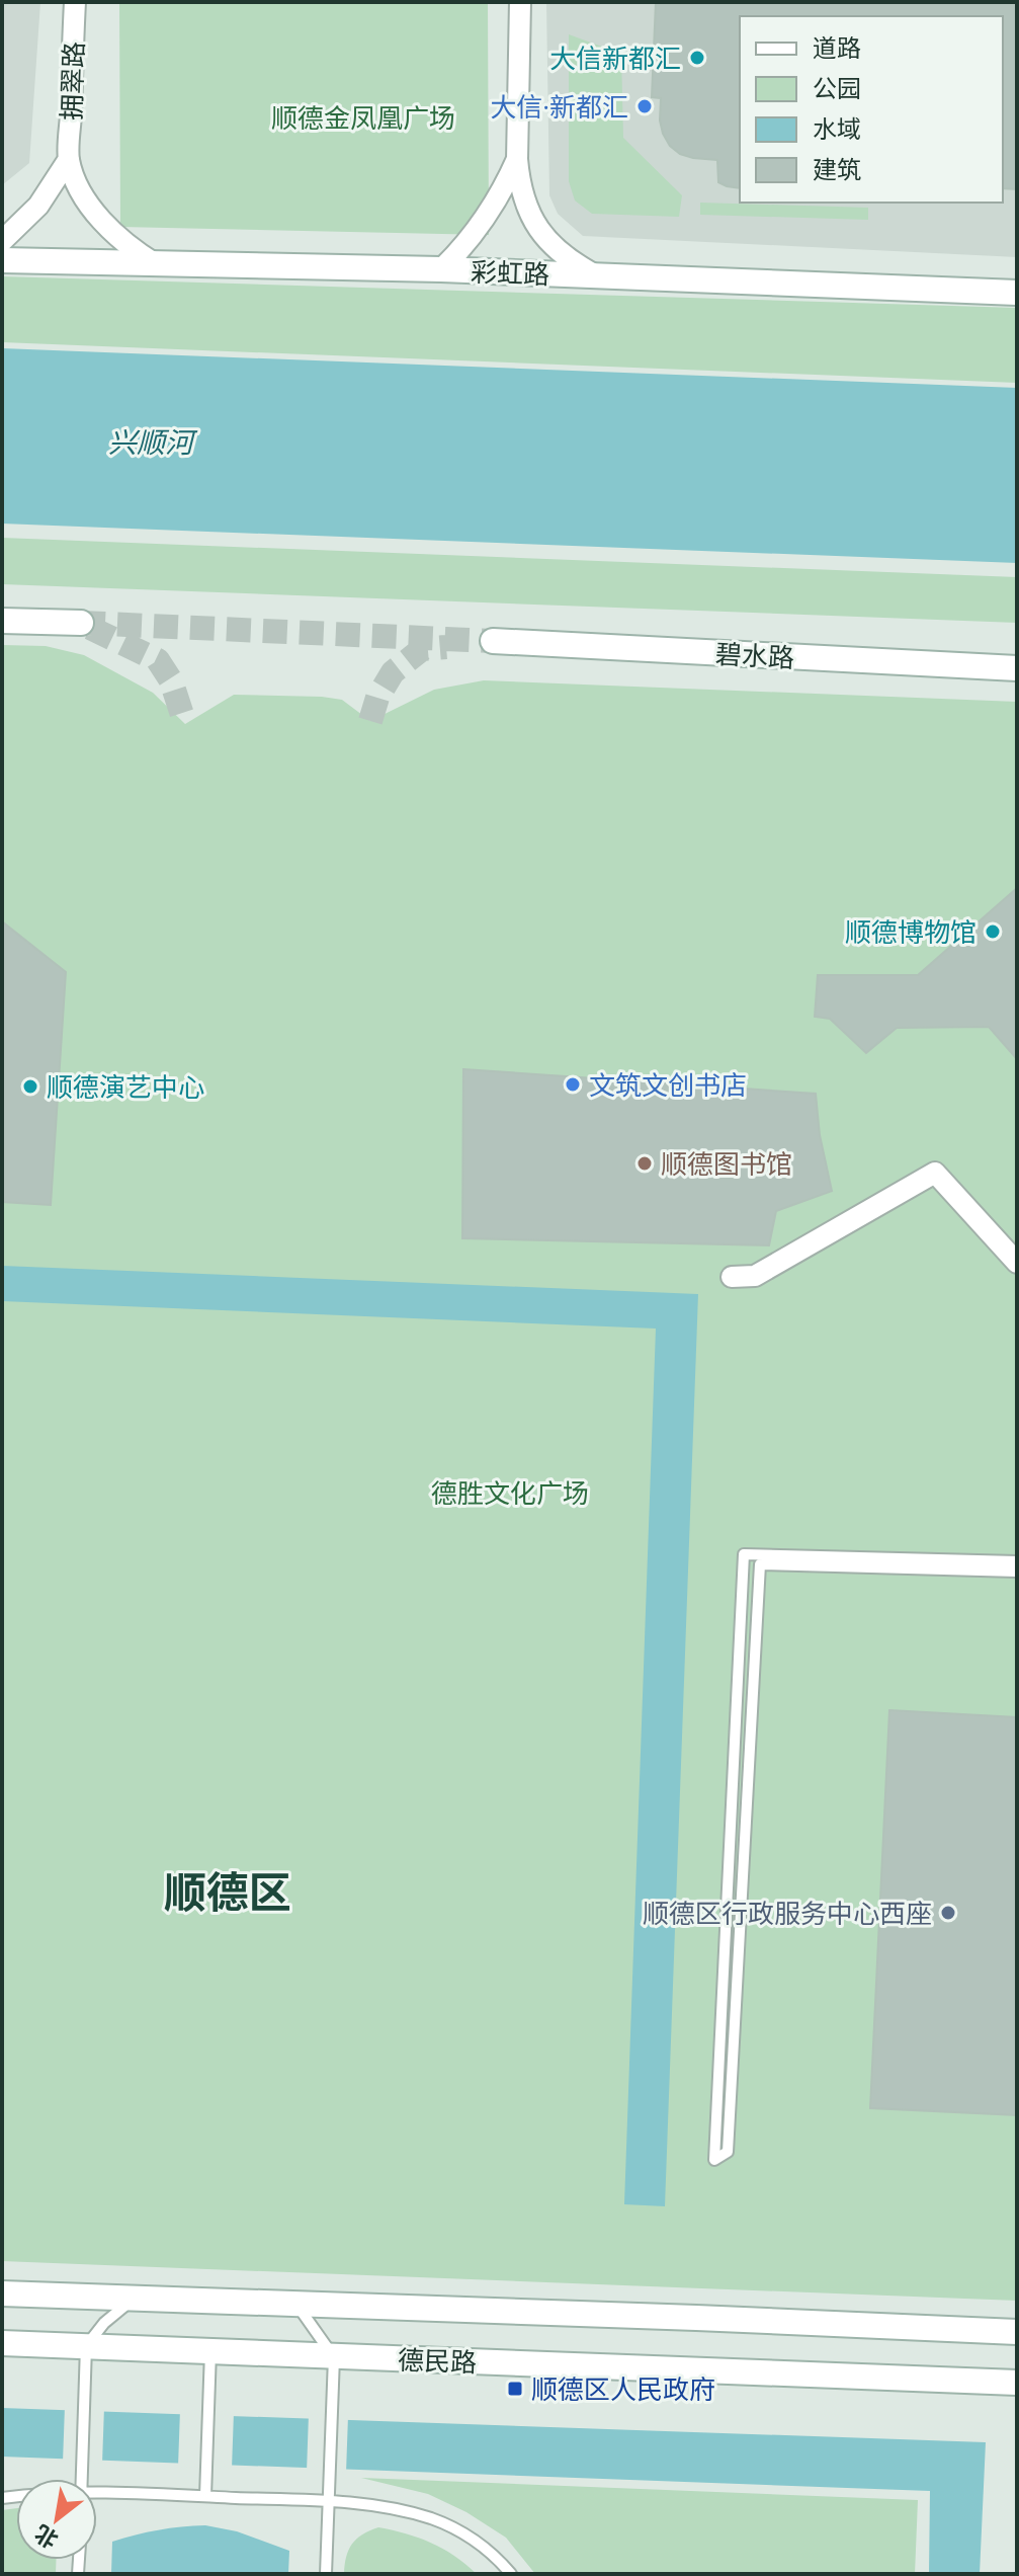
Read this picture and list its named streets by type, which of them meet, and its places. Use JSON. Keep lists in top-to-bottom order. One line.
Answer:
{"streets":{"main road":["彩虹路","碧水路","德民路"],"street":["拥翠路"]},"crossings":[["拥翠路","彩虹路"]],"districts":["顺德区"],"water":["兴顺河"],"parks":["顺德金凤凰广场","德胜文化广场"],"places":{"other":["大信新都汇","大信·新都汇","顺德博物馆","文筑文创书店","顺德演艺中心","顺德图书馆","顺德区行政服务中心西座"],"transit":["顺德区人民政府"]},"legend":["道路","公园","水域","建筑"],"north":"bottom left"}
